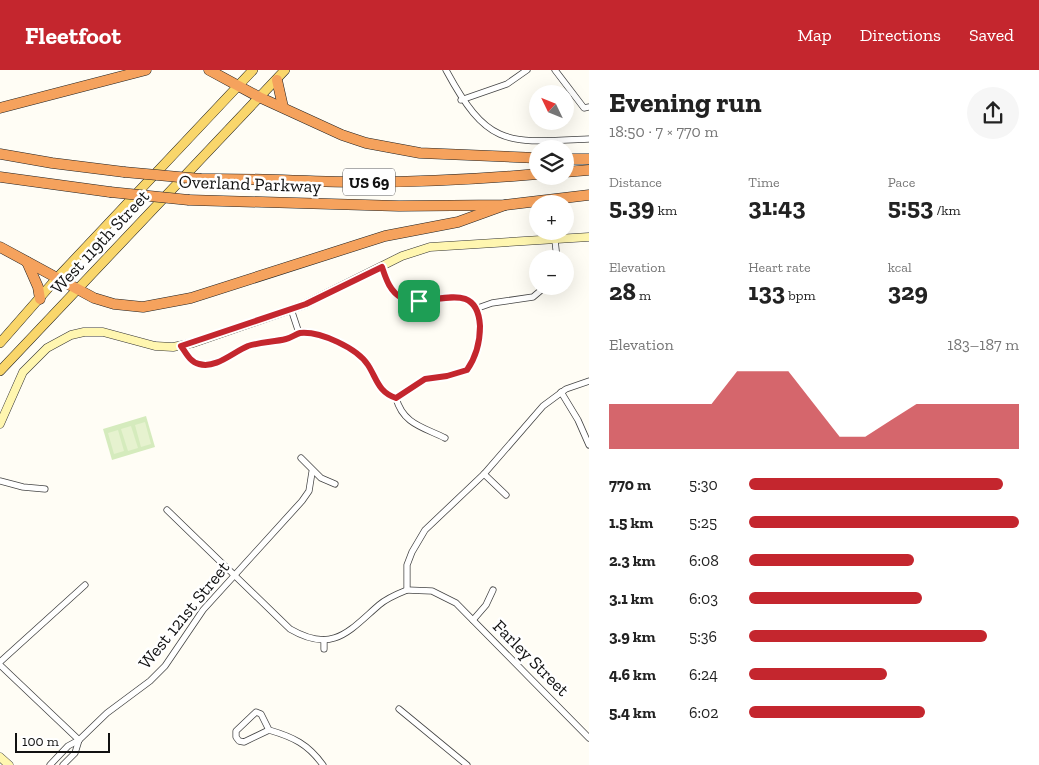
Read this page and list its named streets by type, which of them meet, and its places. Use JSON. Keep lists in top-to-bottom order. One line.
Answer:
{"streets":{"highway":["US 69","Overland Parkway"],"main road":["West 119th Street"],"street":["West 121st Street","Farley Street"]},"scale_bar":"100 m","north":"top left","page":{"header":"Fleetfoot","nav":["Map","Directions","Saved"],"heading":["Evening run","18:50 · 7 × 770 m"],"map_buttons":["+","−"],"stats":[["Distance","5.39 km"],["Time","31:43"],["Pace","5:53 /km"],["Elevation","28 m"],["Heart rate","133 bpm"],["kcal","329"]],"chart":["Elevation","183–187 m"],"list":[{"name":"770 m","note":"5:30"},{"name":"1.5 km","note":"5:25"},{"name":"2.3 km","note":"6:08"},{"name":"3.1 km","note":"6:03"},{"name":"3.9 km","note":"5:36"},{"name":"4.6 km","note":"6:24"},{"name":"5.4 km","note":"6:02"}],"scale":"100 m"}}
